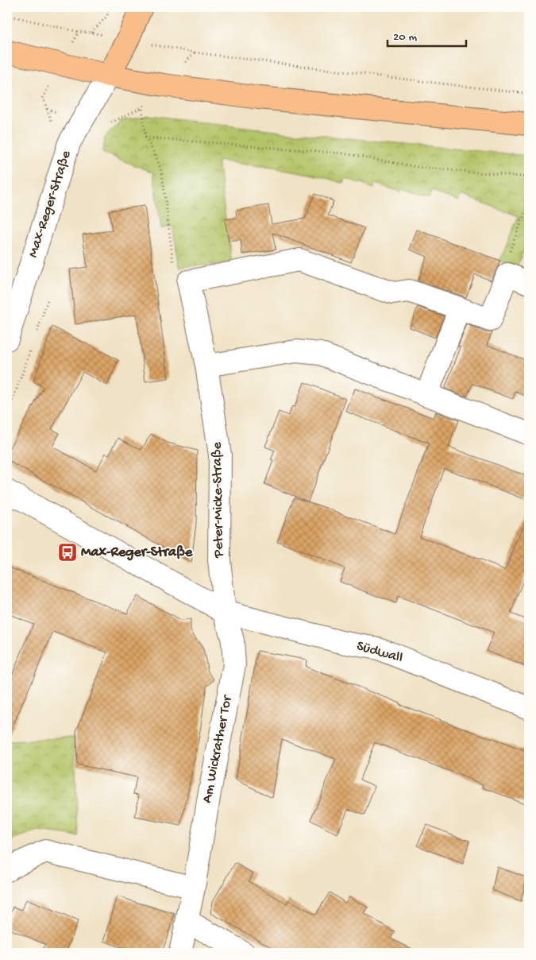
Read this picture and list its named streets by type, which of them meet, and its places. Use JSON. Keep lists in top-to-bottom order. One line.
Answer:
{"streets":{"street":["Max-Reger-Straße","Peter-Micke-Straße","Südwall","Am Wickrather Tor"]},"crossings":[["Peter-Micke-Straße","Südwall"],["Peter-Micke-Straße","Am Wickrather Tor"],["Südwall","Am Wickrather Tor"]],"places":{"bus stop":["Max-Reger-Straße"]},"scale_bar":"20 m"}
